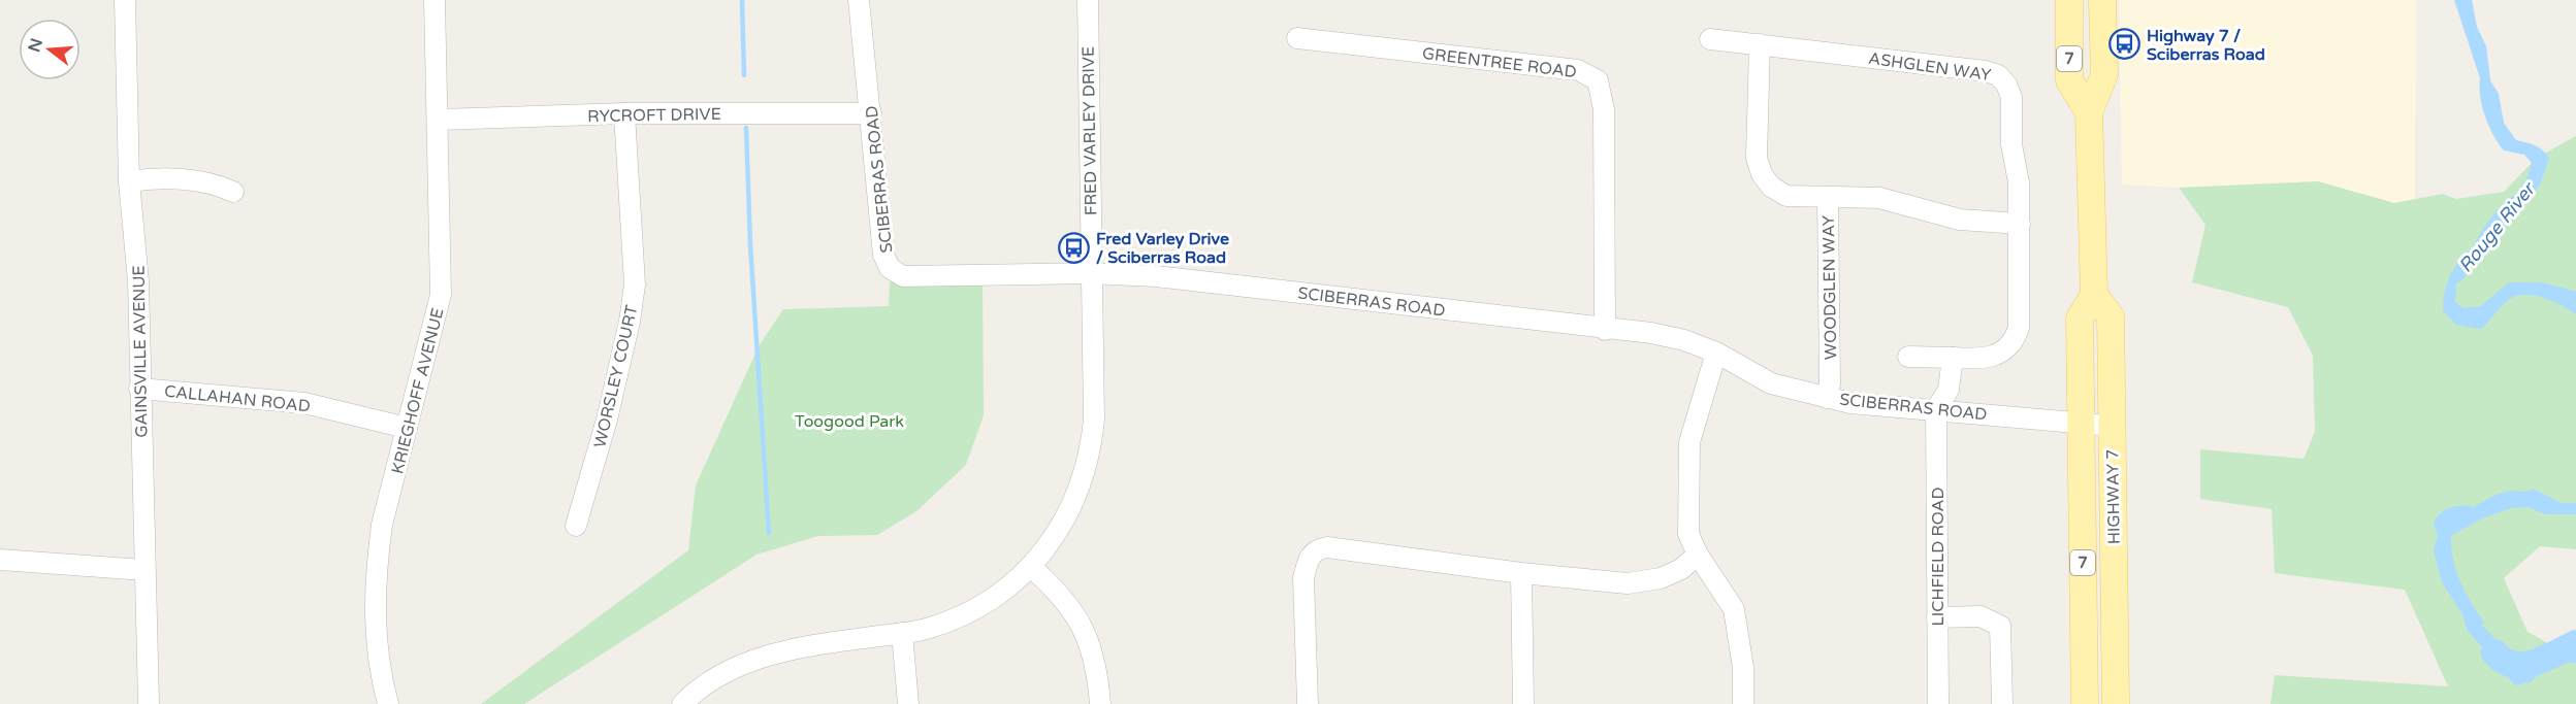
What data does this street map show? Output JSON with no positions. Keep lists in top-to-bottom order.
{
  "streets": {
    "main road": ["7", "HIGHWAY 7"],
    "street": [
      "GREENTREE ROAD",
      "ASHGLEN WAY",
      "RYCROFT DRIVE",
      "FRED VARLEY DRIVE",
      "SCIBERRAS ROAD",
      "WOODGLEN WAY",
      "GAINSVILLE AVENUE",
      "WORSLEY COURT",
      "KRIEGHOFF AVENUE",
      "CALLAHAN ROAD",
      "LICHFIELD ROAD"
    ]
  },
  "crossings": [
    ["GREENTREE ROAD", "SCIBERRAS ROAD"],
    ["ASHGLEN WAY", "WOODGLEN WAY"],
    ["RYCROFT DRIVE", "SCIBERRAS ROAD"],
    ["RYCROFT DRIVE", "WORSLEY COURT"],
    ["RYCROFT DRIVE", "KRIEGHOFF AVENUE"],
    ["FRED VARLEY DRIVE", "SCIBERRAS ROAD"],
    ["SCIBERRAS ROAD", "WOODGLEN WAY"],
    ["SCIBERRAS ROAD", "HIGHWAY 7"],
    ["SCIBERRAS ROAD", "LICHFIELD ROAD"],
    ["GAINSVILLE AVENUE", "CALLAHAN ROAD"],
    ["KRIEGHOFF AVENUE", "CALLAHAN ROAD"]
  ],
  "water": ["Rouge River"],
  "parks": ["Toogood Park"],
  "places": {
    "bus stop": ["Highway 7 / Sciberras Road", "Fred Varley Drive / Sciberras Road"]
  },
  "north": "left"
}
